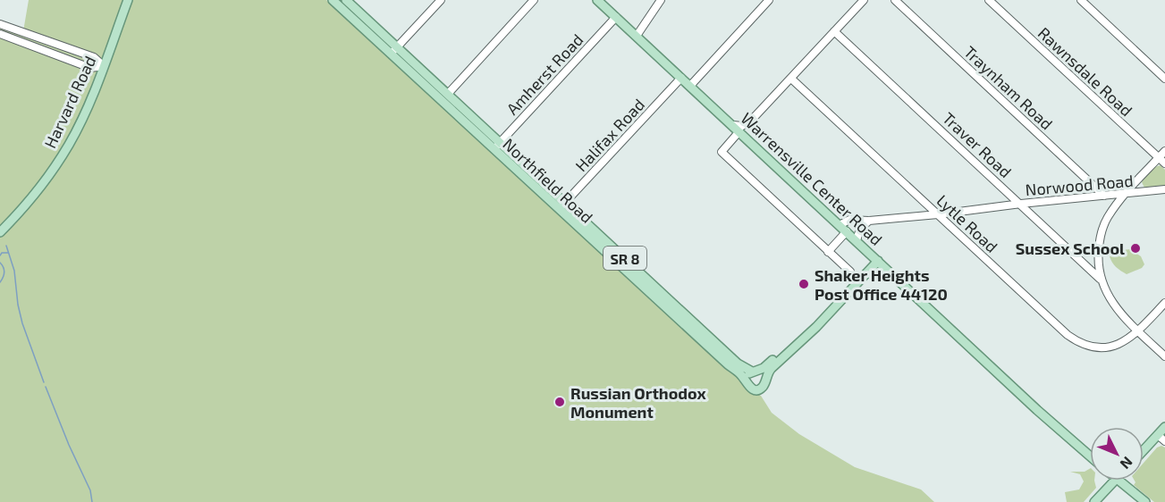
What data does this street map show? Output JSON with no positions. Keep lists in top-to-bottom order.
{
  "streets": {
    "main road": [
      "Harvard Road",
      "Warrensville Center Road",
      "Northfield Road",
      "SR 8"
    ],
    "street": [
      "Rawnsdale Road",
      "Amherst Road",
      "Traynham Road",
      "Halifax Road",
      "Traver Road",
      "Norwood Road",
      "Lytle Road"
    ]
  },
  "crossings": [
    ["Amherst Road", "Warrensville Center Road"],
    ["Amherst Road", "Northfield Road"],
    ["Traynham Road", "Norwood Road"],
    ["Halifax Road", "Warrensville Center Road"],
    ["Halifax Road", "Northfield Road"],
    ["Traver Road", "Norwood Road"],
    ["Warrensville Center Road", "Norwood Road"],
    ["Norwood Road", "Lytle Road"]
  ],
  "places": ["Sussex School", "Shaker Heights Post Office 44120", "Russian Orthodox Monument"],
  "north": "bottom right"
}
